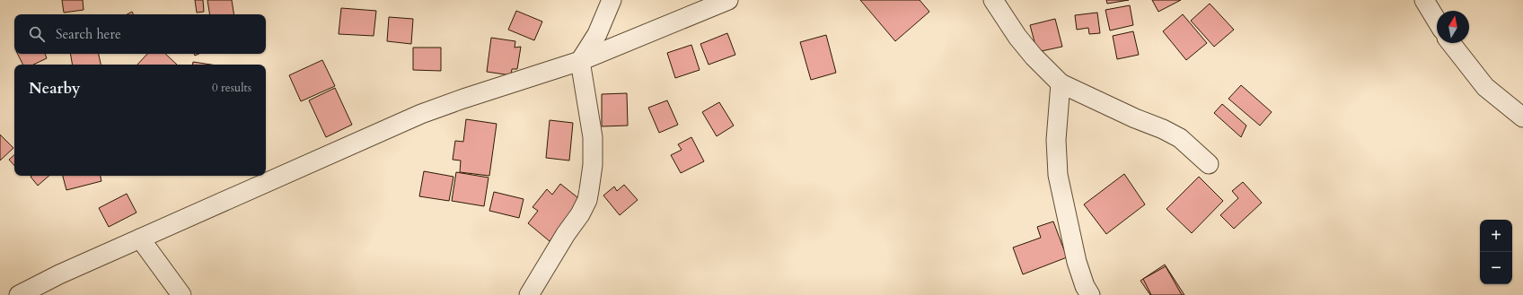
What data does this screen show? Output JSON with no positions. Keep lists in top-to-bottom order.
{
  "north": "top",
  "page": {
    "search": "Search here",
    "heading": ["Nearby", "0 results"],
    "map_buttons": ["+", "−"]
  }
}
